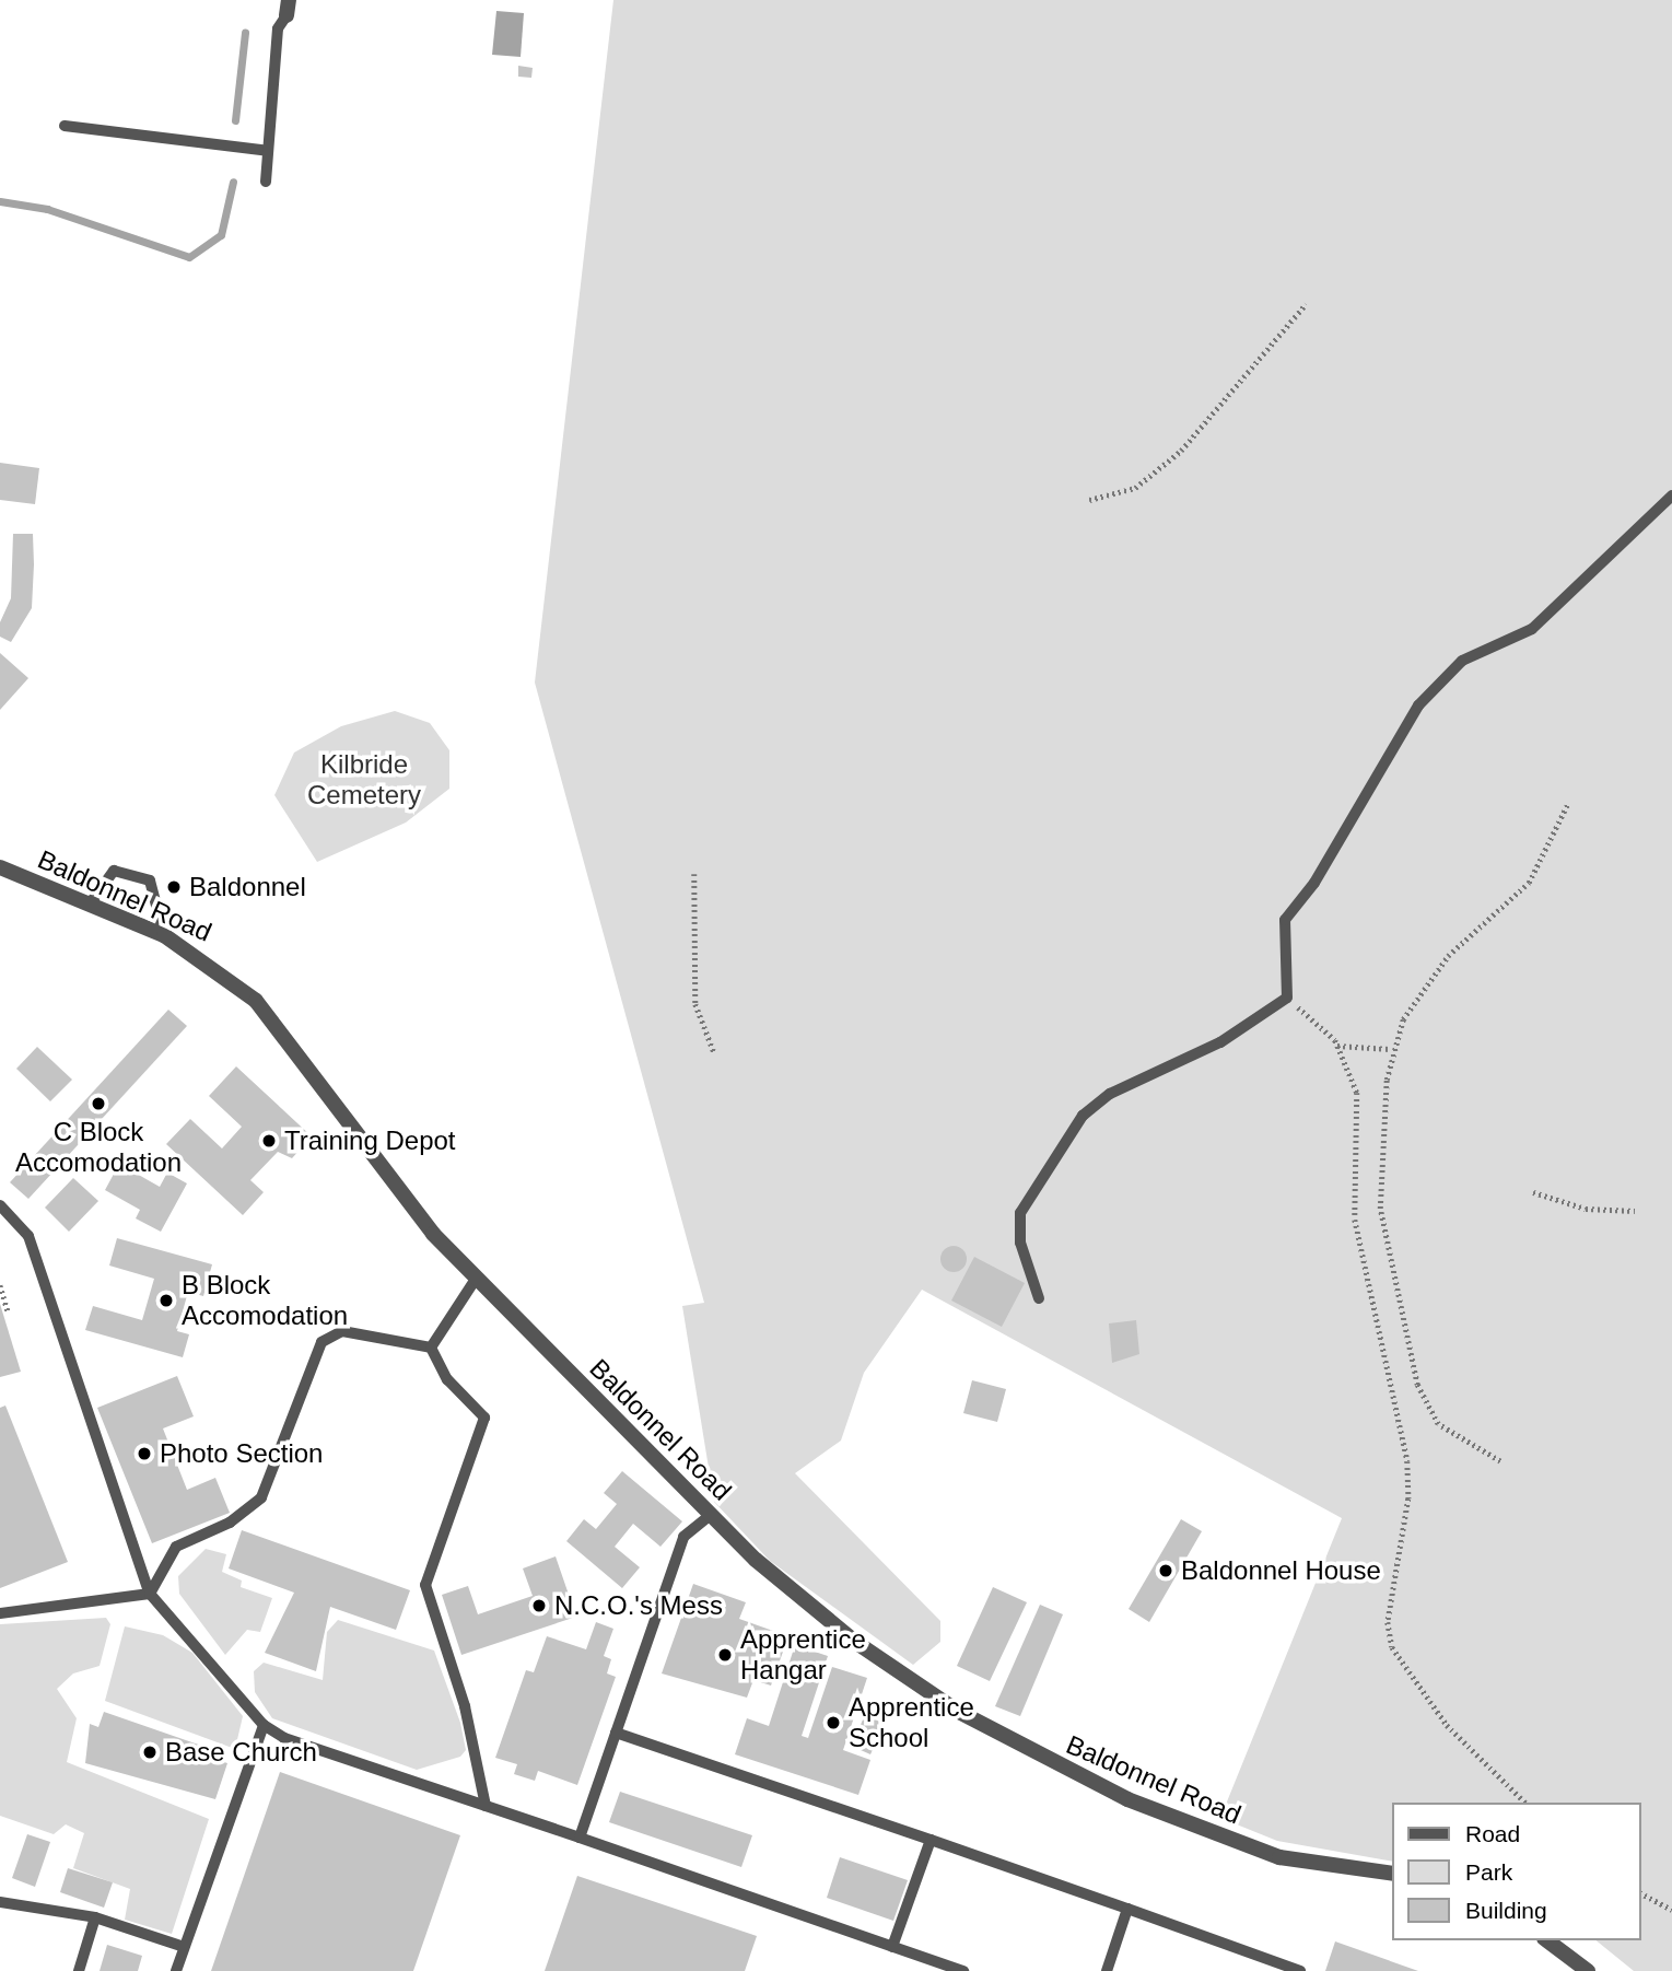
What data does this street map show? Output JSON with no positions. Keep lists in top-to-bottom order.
{
  "streets": {
    "street": ["Baldonnel Road"]
  },
  "parks": ["Kilbride Cemetery"],
  "places": [
    "Baldonnel",
    "C Block Accomodation",
    "Training Depot",
    "B Block Accomodation",
    "Photo Section",
    "Baldonnel House",
    "N.C.O.'s Mess",
    "Apprentice Hangar",
    "Apprentice School",
    "Base Church"
  ],
  "legend": ["Road", "Park", "Building"]
}
